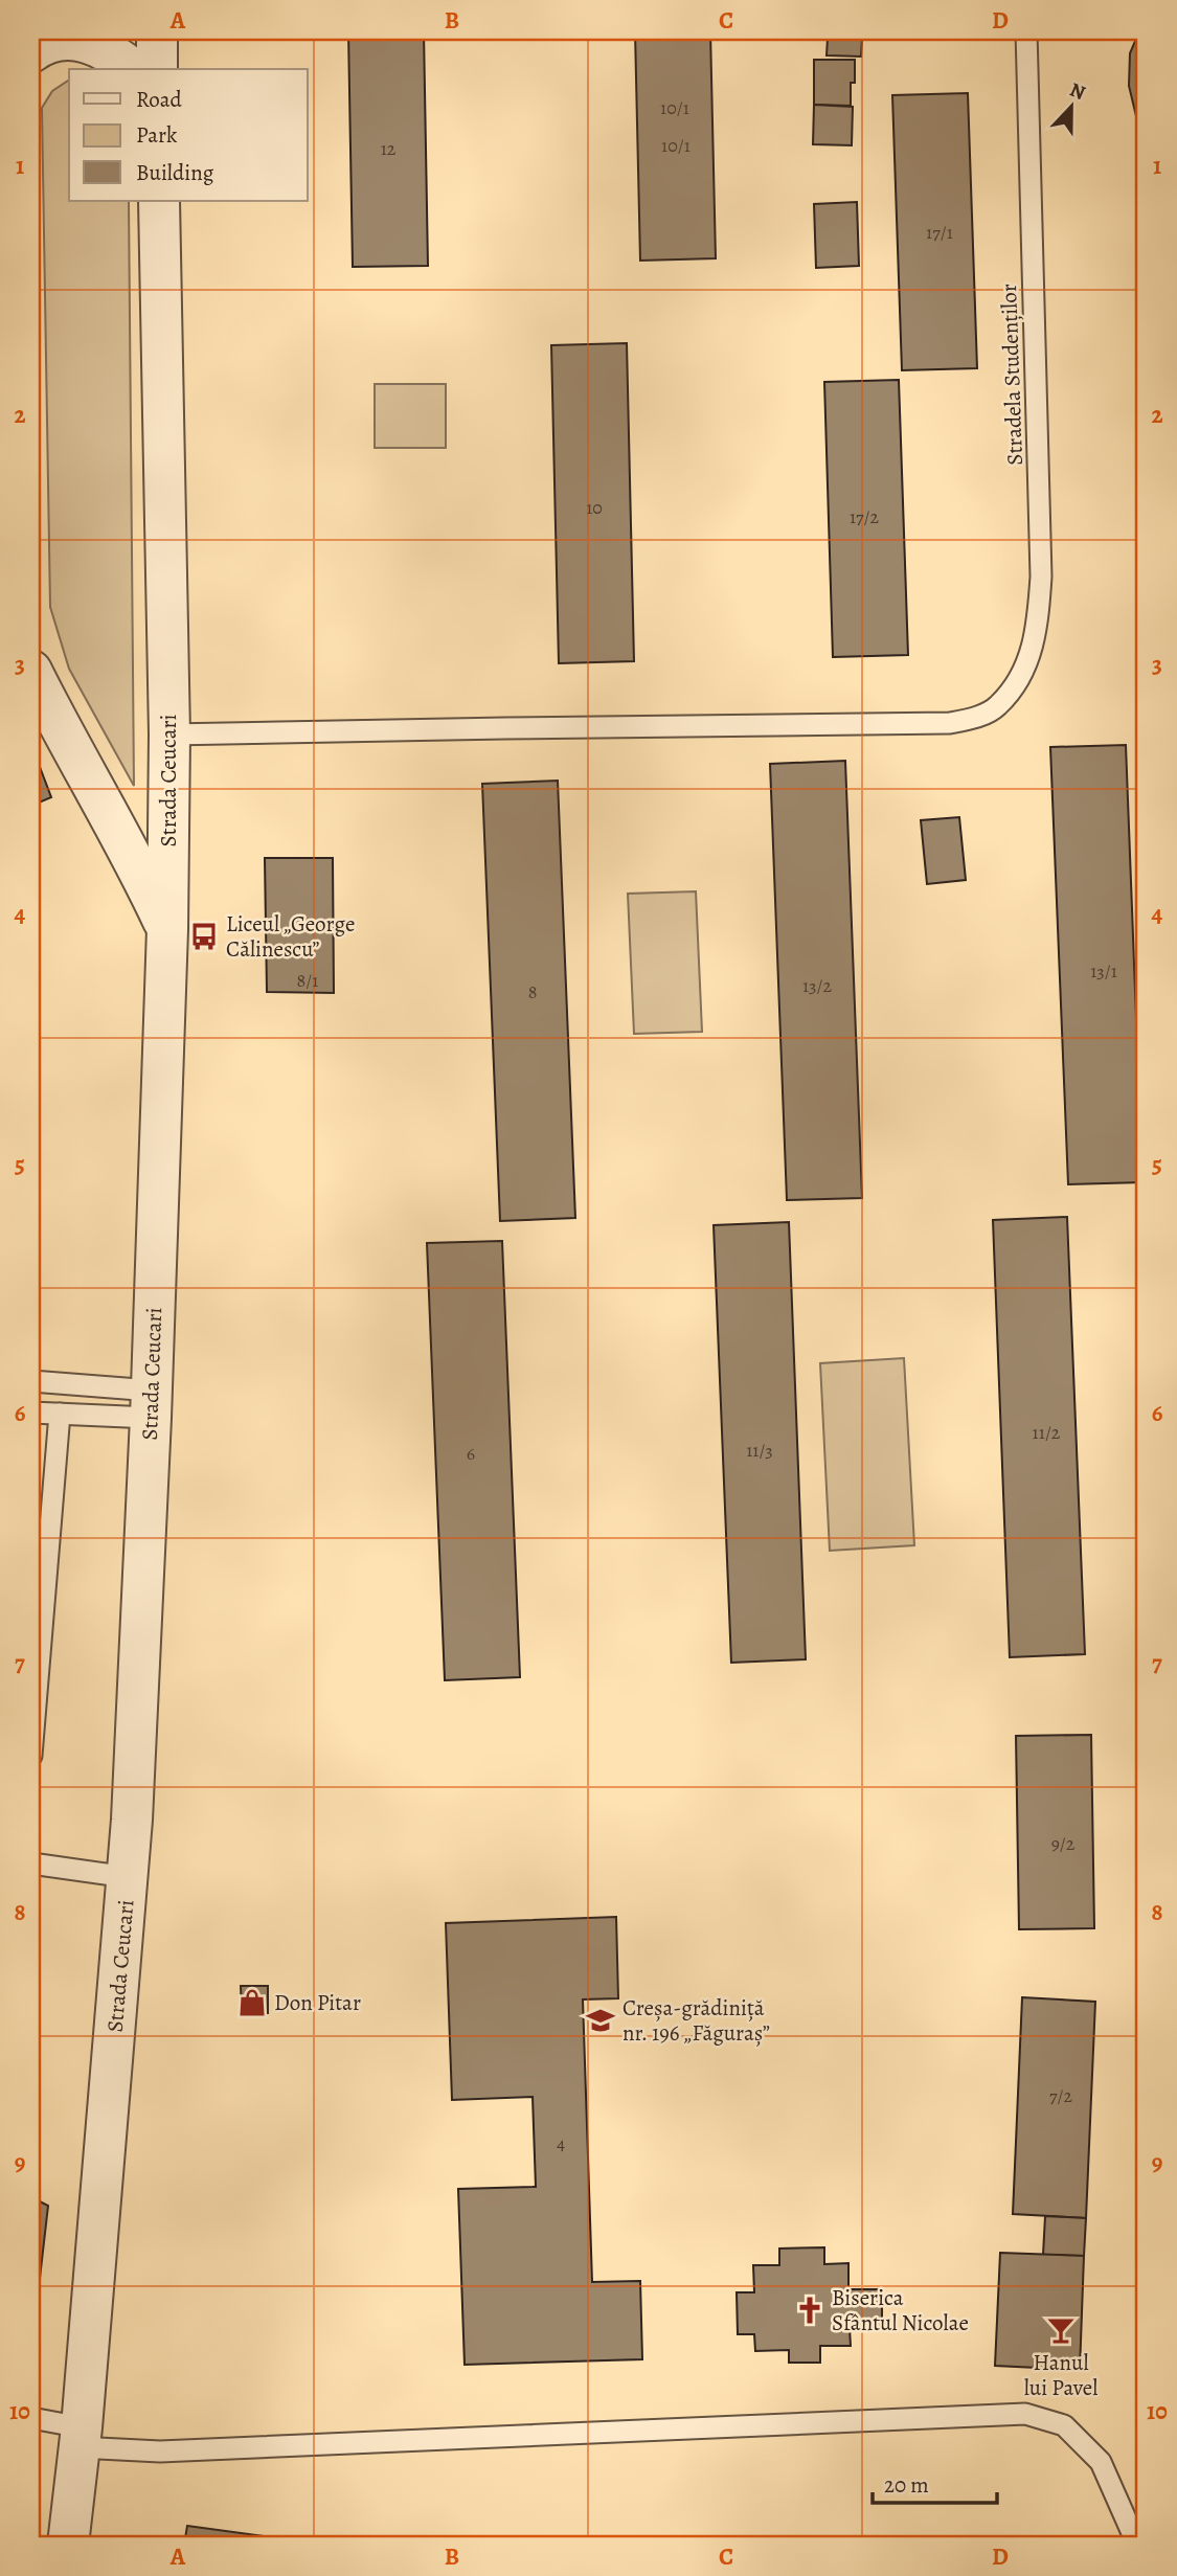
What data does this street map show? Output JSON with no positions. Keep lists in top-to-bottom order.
{
  "streets": {
    "street": ["Strada Ceucari"],
    "lane": ["Stradela Studenților"]
  },
  "crossings": [
    ["Stradela Studenților", "Strada Ceucari"]
  ],
  "places": {
    "bus stop": ["Liceul „George Călinescu”"],
    "shop": ["Don Pitar"],
    "school or university": ["Creșa-grădiniță nr. 196 „Făguraș”"],
    "church": ["Biserica Sfântul Nicolae"],
    "bar": ["Hanul lui Pavel"]
  },
  "house_numbers": [
    "10/1",
    "10/1",
    "12",
    "17/1",
    "10",
    "17/2",
    "13/1",
    "8/1",
    "13/2",
    "8",
    "11/2",
    "11/3",
    "6",
    "9/2",
    "7/2",
    "4"
  ],
  "legend": ["Road", "Park", "Building"],
  "scale_bar": "20 m",
  "north": "top",
  "grid": {
    "columns": [
      "A",
      "B",
      "C",
      "D"
    ],
    "rows": [
      "1",
      "2",
      "3",
      "4",
      "5",
      "6",
      "7",
      "8",
      "9",
      "10"
    ]
  }
}
